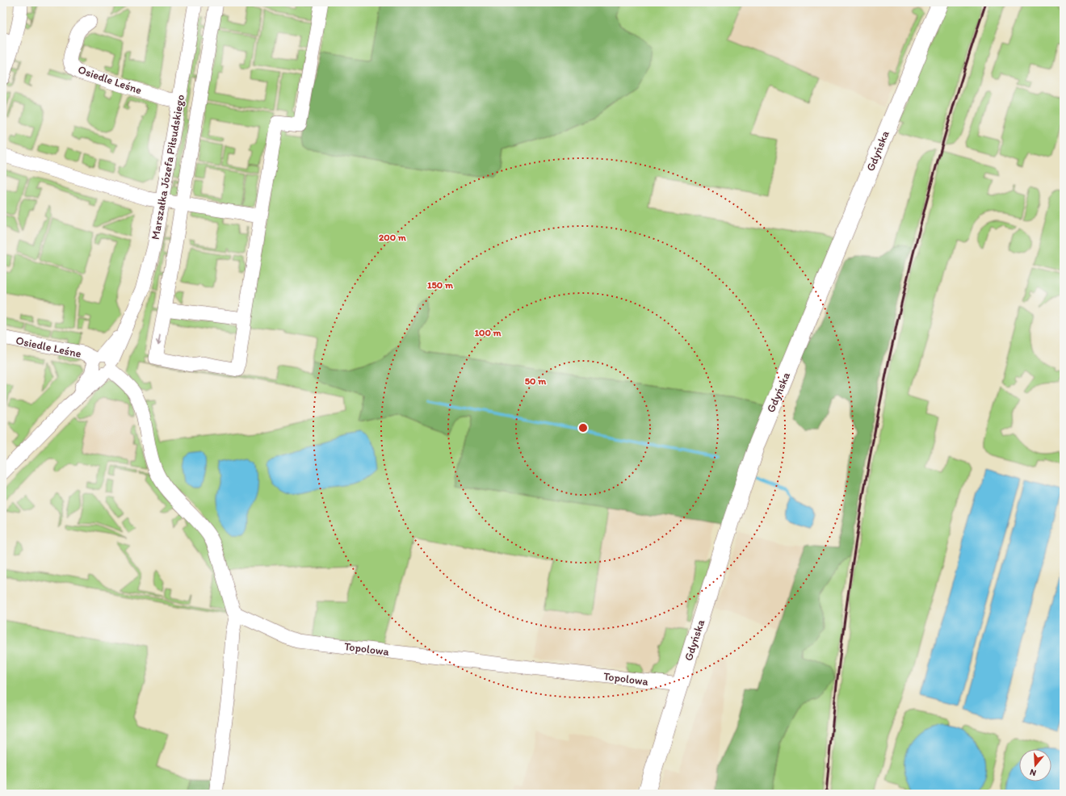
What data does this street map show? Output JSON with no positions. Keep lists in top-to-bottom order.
{
  "streets": {
    "main road": ["Gdyńska"],
    "street": ["Osiedle Leśne", "Marszałka Józefa Piłsudskiego", "Topolowa"]
  },
  "crossings": [
    ["Osiedle Leśne", "Marszałka Józefa Piłsudskiego"],
    ["Gdyńska", "Topolowa"]
  ],
  "north": "bottom",
  "rings": [
    "200 m",
    "150 m",
    "100 m",
    "50 m"
  ]
}
